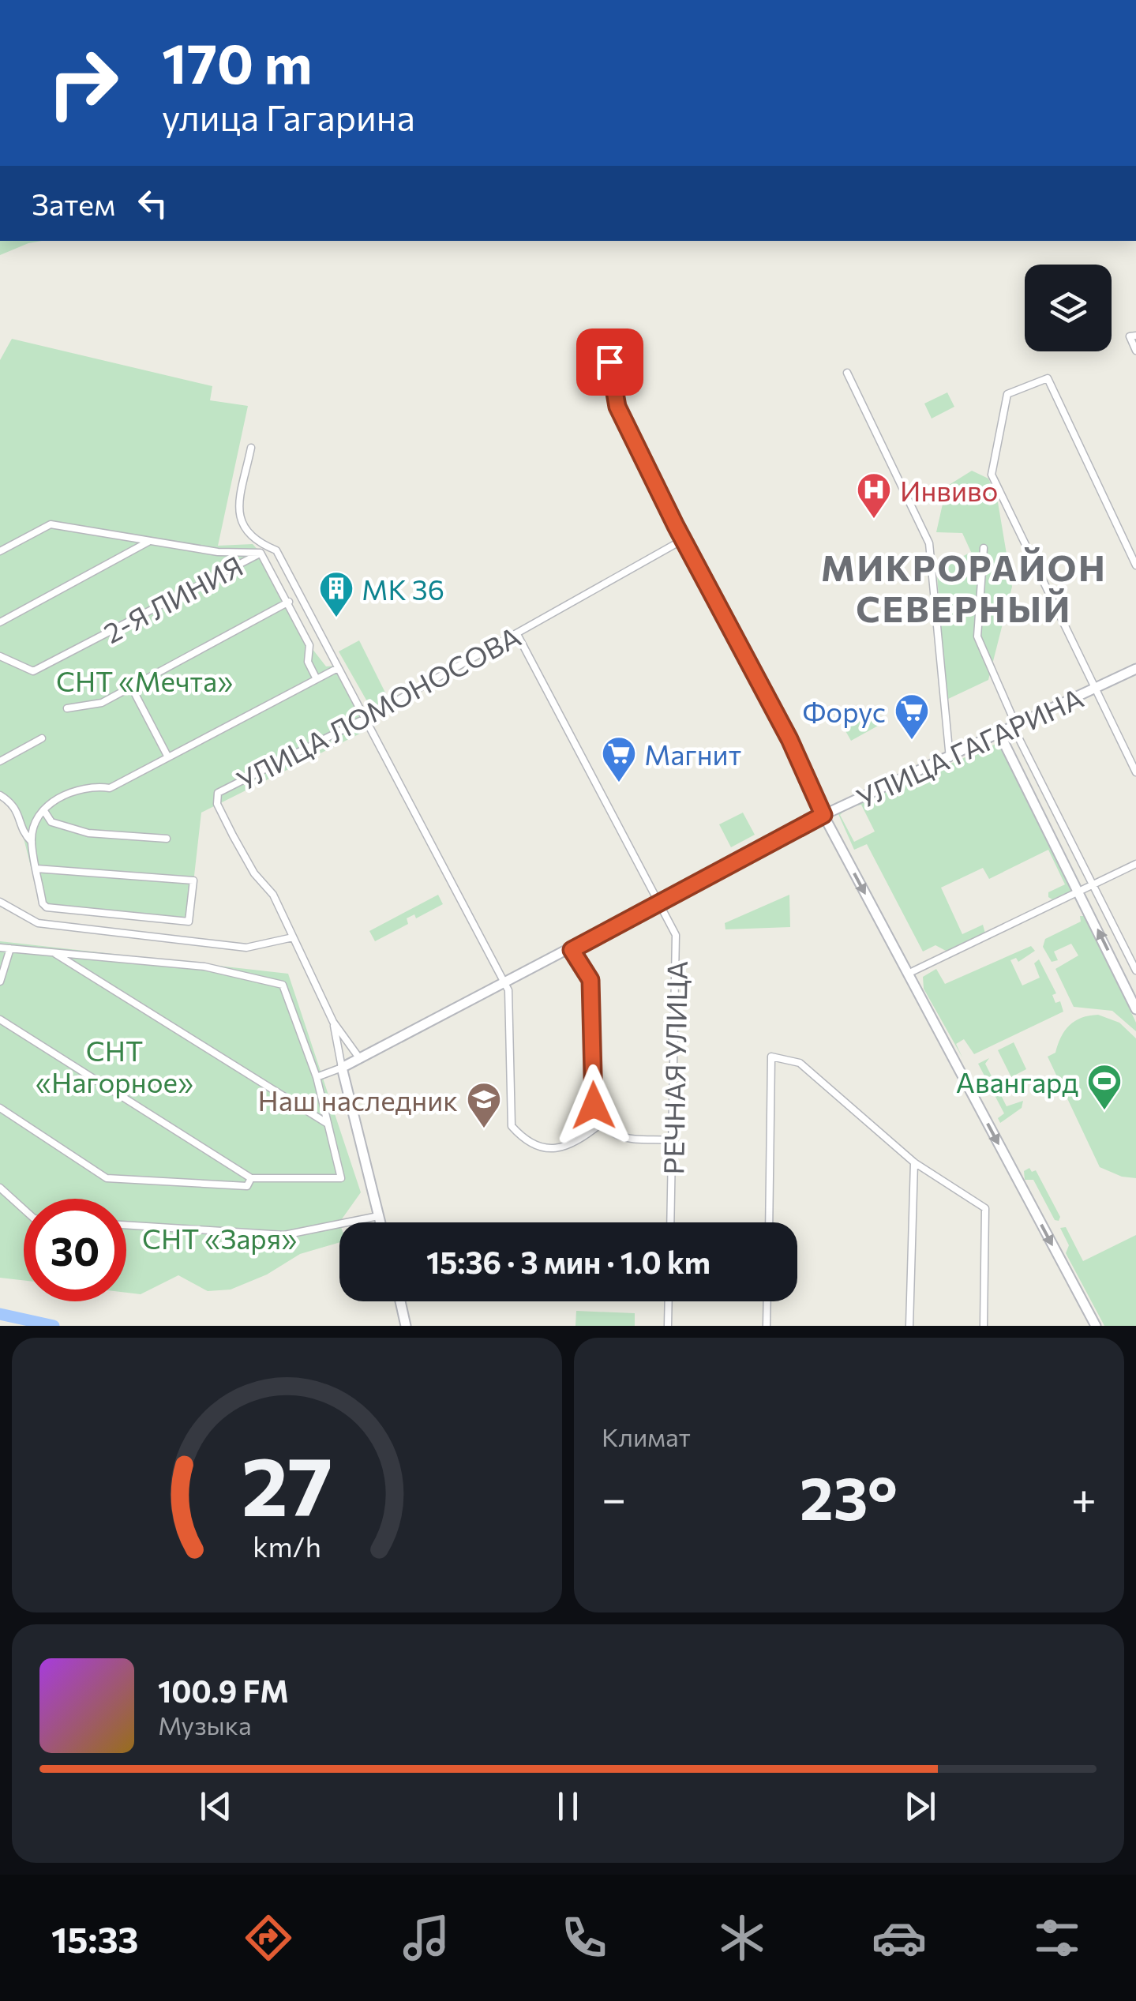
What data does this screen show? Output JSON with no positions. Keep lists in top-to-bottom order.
{
  "streets": {
    "street": [
      "2-Я ЛИНИЯ",
      "УЛИЦА ЛОМОНОСОВА",
      "УЛИЦА ГАГАРИНА",
      "РЕЧНАЯ УЛИЦА"
    ]
  },
  "crossings": [
    ["УЛИЦА ЛОМОНОСОВА", "РЕЧНАЯ УЛИЦА"],
    ["УЛИЦА ГАГАРИНА", "РЕЧНАЯ УЛИЦА"]
  ],
  "districts": ["МИКРОРАЙОН СЕВЕРНЫЙ"],
  "parks": ["СНТ «Мечта»", "СНТ «Нагорное»", "СНТ «Заря»"],
  "places": {
    "hospital": ["Инвиво"],
    "building": ["МК 36"],
    "supermarket": ["Форус", "Магнит"],
    "sports": ["Авангард"],
    "school or university": ["Наш наследник"]
  },
  "page": {
    "turn": ["170 m", "улица Гагарина"],
    "then": "Затем",
    "limit": "30",
    "trip": "15:36 · 3 мин · 1.0 km",
    "tile": "Климат",
    "heat": ["−", "23°", "+"],
    "song": ["100.9 FM", "Музыка"],
    "tabs": "15:33",
    "gauge": ["27", "km/h"]
  }
}
